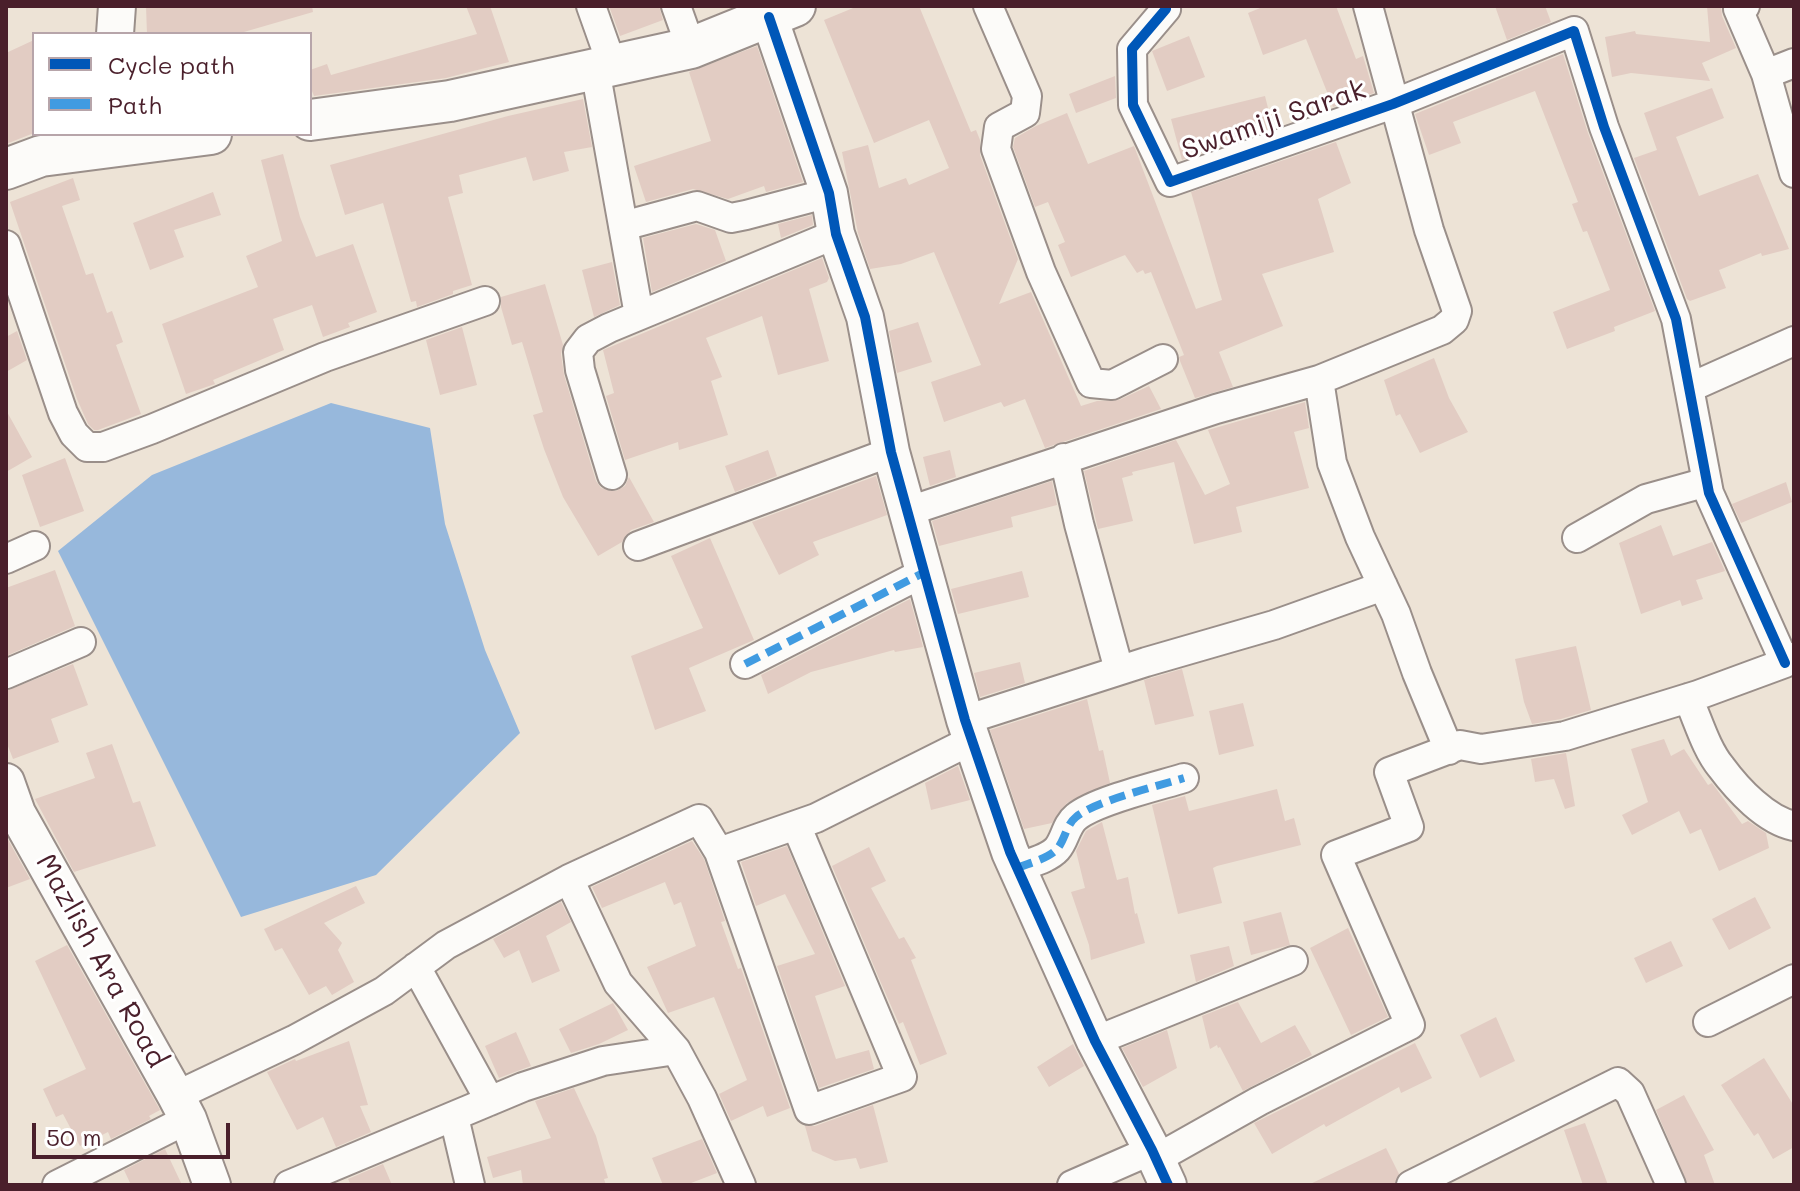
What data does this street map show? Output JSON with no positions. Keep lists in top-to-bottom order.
{
  "streets": {
    "street": ["Swamiji Sarak", "Mazlish Ara Road"]
  },
  "legend": ["Cycle path", "Path"],
  "scale_bar": "50 m"
}
